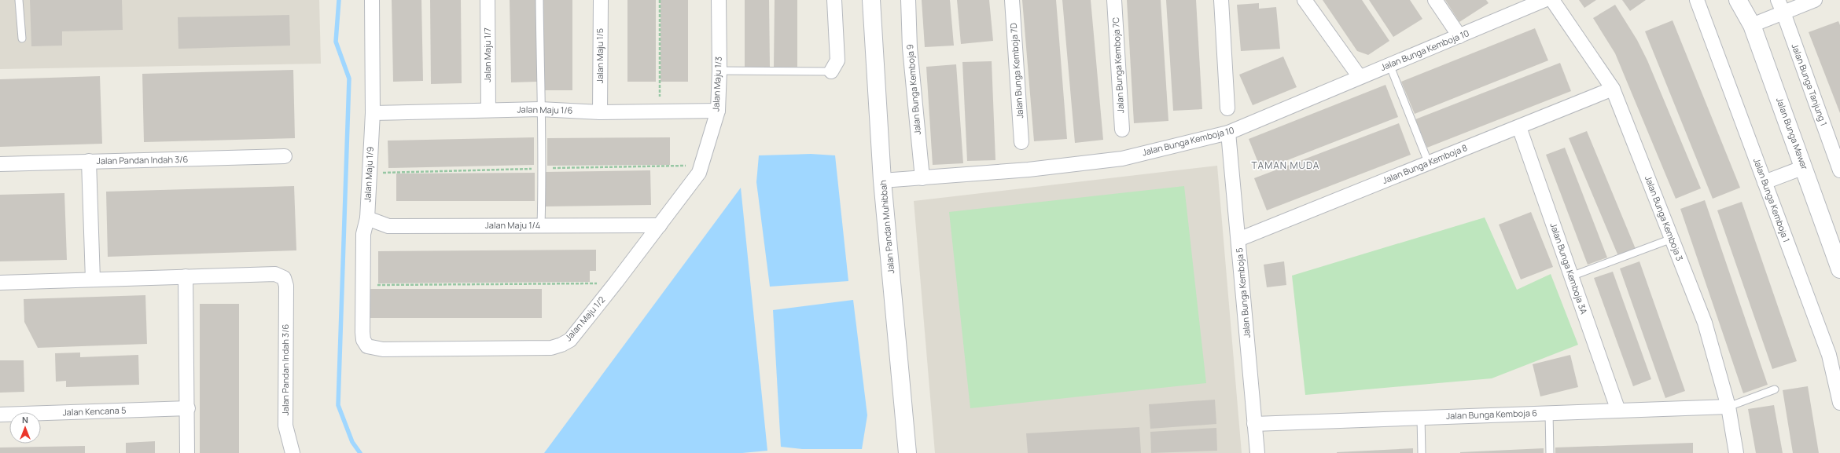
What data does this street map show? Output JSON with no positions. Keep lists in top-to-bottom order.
{
  "streets": {
    "street": [
      "Jalan Bunga Kemboja 10",
      "Jalan Maju 1/7",
      "Jalan Maju 1/5",
      "Jalan Bunga Kemboja 7C",
      "Jalan Bunga Kemboja 7D",
      "Jalan Maju 1/3",
      "Jalan Bunga Tanjung 1",
      "Jalan Bunga Kemboja 9",
      "Jalan Maju 1/6",
      "Jalan Bunga Mawar",
      "Jalan Pandan Indah 3/6",
      "Jalan Bunga Kemboja 8",
      "Jalan Maju 1/9",
      "Jalan Bunga Kemboja 1",
      "Jalan Bunga Kemboja 3",
      "Jalan Maju 1/4",
      "Jalan Pandan Muhibbah",
      "Jalan Bunga Kemboja 3A",
      "Jalan Bunga Kemboja 5",
      "Jalan Maju 1/2",
      "Jalan Kencana 5",
      "Jalan Bunga Kemboja 6"
    ]
  },
  "crossings": [
    ["Jalan Bunga Kemboja 10", "Jalan Bunga Kemboja 9"],
    ["Jalan Bunga Kemboja 10", "Jalan Pandan Muhibbah"],
    ["Jalan Bunga Kemboja 10", "Jalan Bunga Kemboja 5"],
    ["Jalan Maju 1/7", "Jalan Maju 1/6"],
    ["Jalan Maju 1/5", "Jalan Maju 1/6"],
    ["Jalan Maju 1/3", "Jalan Maju 1/6"],
    ["Jalan Maju 1/3", "Jalan Maju 1/2"],
    ["Jalan Maju 1/6", "Jalan Maju 1/9"],
    ["Jalan Bunga Kemboja 8", "Jalan Bunga Kemboja 3"],
    ["Jalan Bunga Kemboja 8", "Jalan Bunga Kemboja 3A"],
    ["Jalan Bunga Kemboja 8", "Jalan Bunga Kemboja 5"],
    ["Jalan Maju 1/9", "Jalan Maju 1/4"],
    ["Jalan Maju 1/9", "Jalan Maju 1/2"],
    ["Jalan Bunga Kemboja 3", "Jalan Bunga Kemboja 6"],
    ["Jalan Maju 1/4", "Jalan Maju 1/2"],
    ["Jalan Bunga Kemboja 3A", "Jalan Bunga Kemboja 6"],
    ["Jalan Bunga Kemboja 5", "Jalan Bunga Kemboja 6"]
  ],
  "districts": ["TAMAN MUDA"],
  "north": "top"
}
